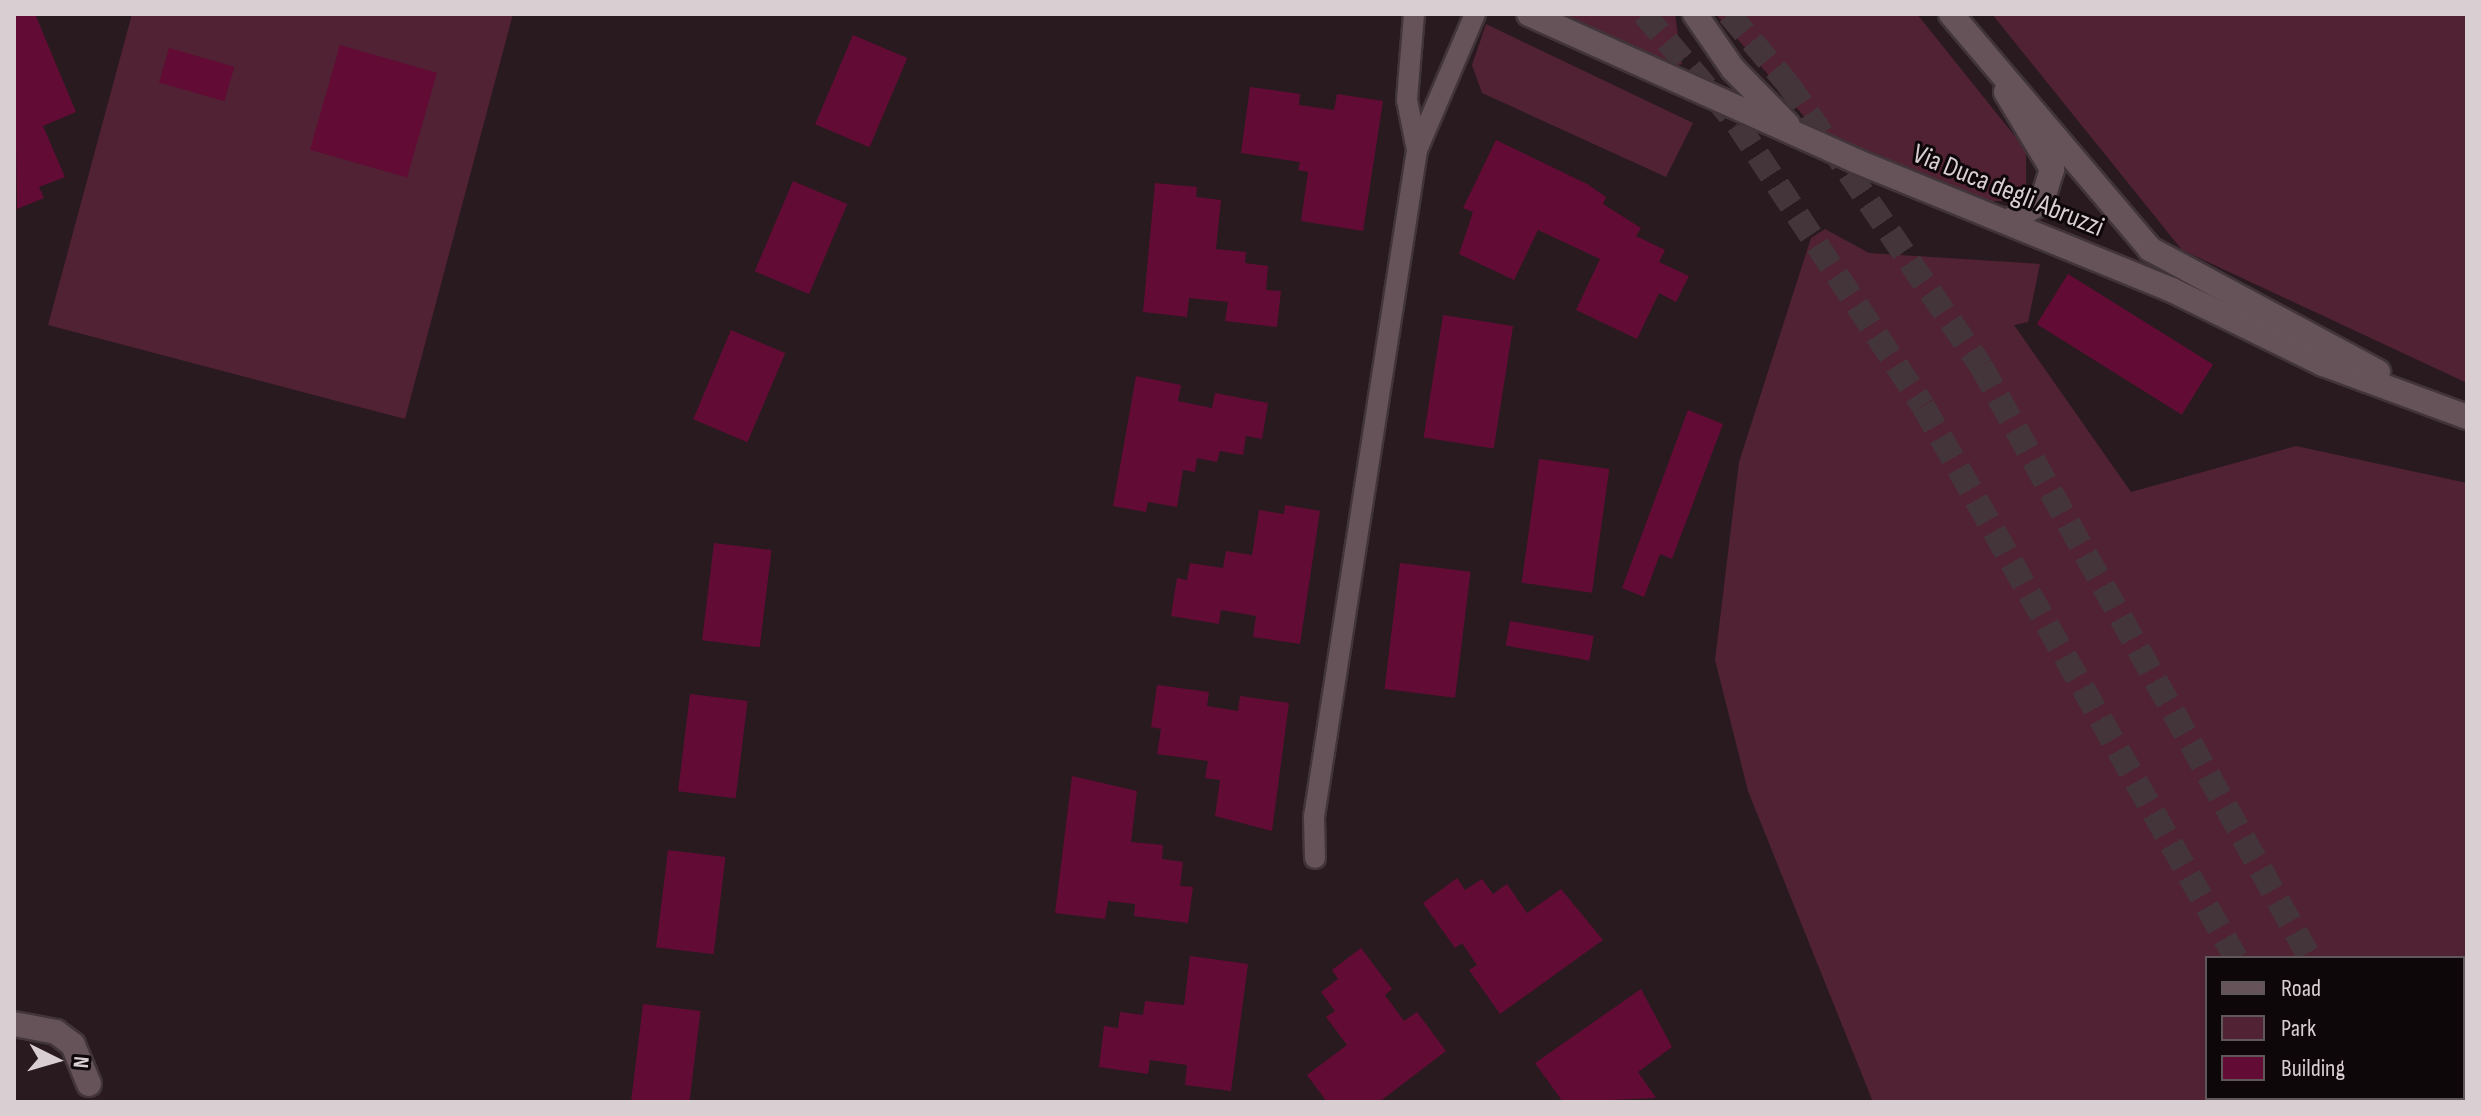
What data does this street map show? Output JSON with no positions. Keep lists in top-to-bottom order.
{
  "streets": {
    "main road": ["Via Duca degli Abruzzi"]
  },
  "legend": ["Road", "Park", "Building"],
  "north": "right"
}
